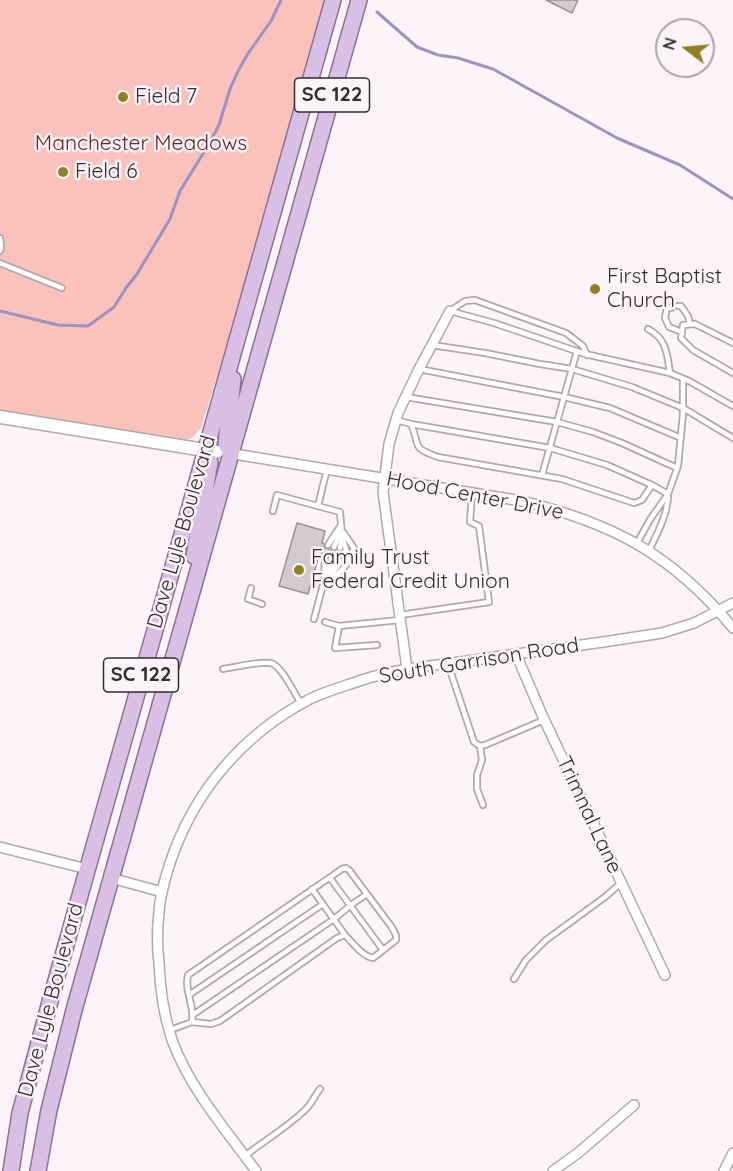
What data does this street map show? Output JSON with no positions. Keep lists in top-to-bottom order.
{
  "streets": {
    "main road": ["SC 122", "Dave Lyle Boulevard"],
    "street": ["Hood Center Drive", "South Garrison Road", "Trimnal Lane"]
  },
  "crossings": [
    ["Hood Center Drive", "Dave Lyle Boulevard"],
    ["Hood Center Drive", "South Garrison Road"],
    ["South Garrison Road", "Trimnal Lane"]
  ],
  "parks": ["Manchester Meadows"],
  "places": [
    "Field 7",
    "Field 6",
    "First Baptist Church",
    "Family Trust Federal Credit Union"
  ],
  "north": "left"
}
